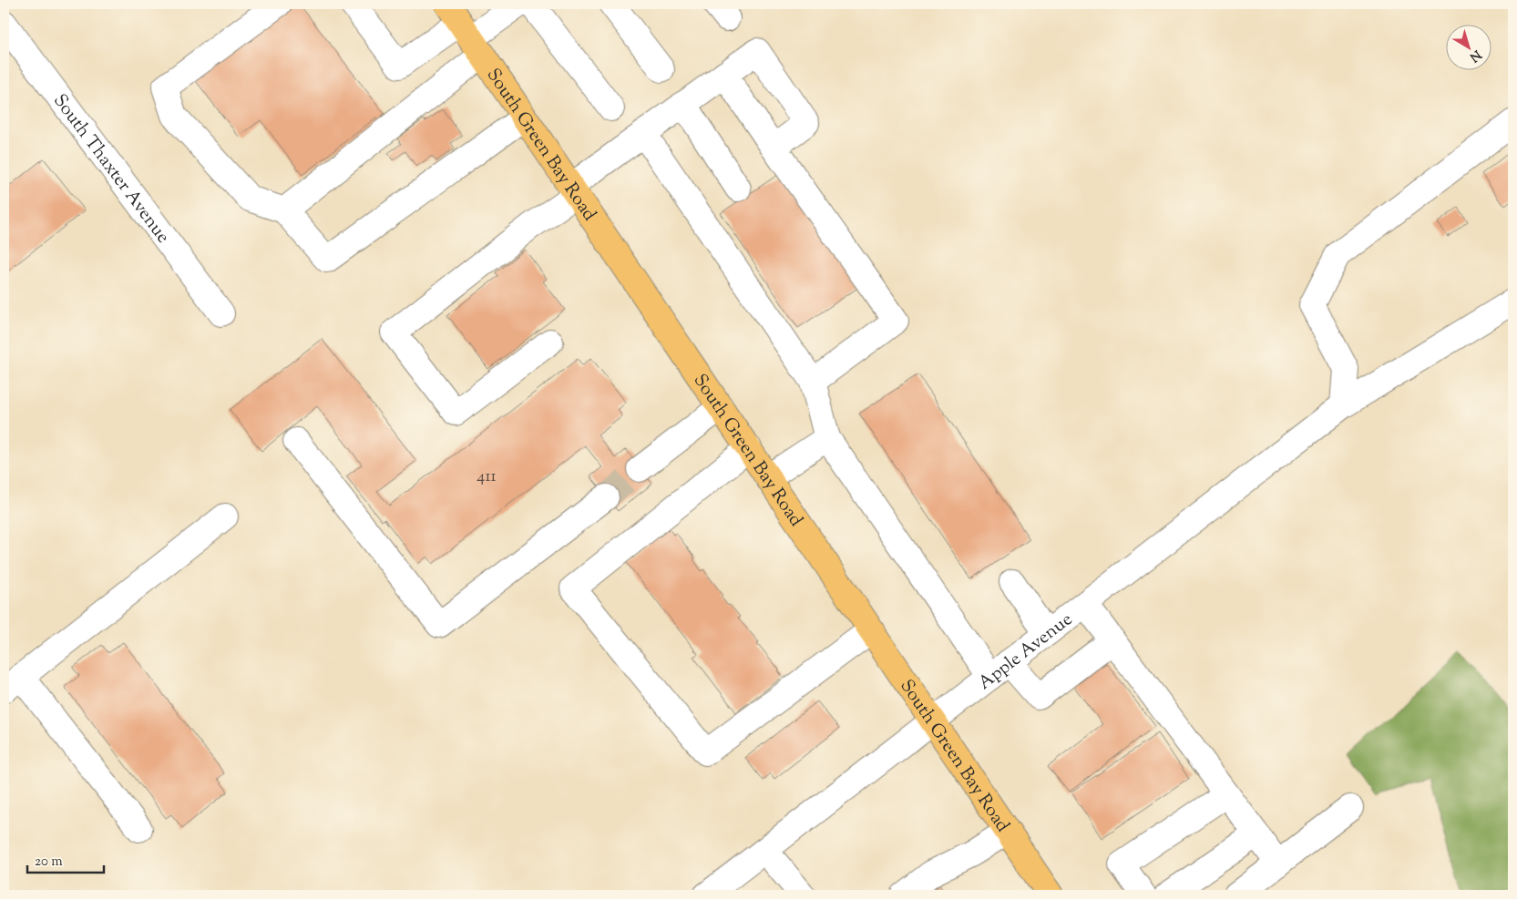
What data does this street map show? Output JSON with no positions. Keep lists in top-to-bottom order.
{
  "streets": {
    "main road": ["South Green Bay Road"],
    "street": ["South Thaxter Avenue", "Apple Avenue"]
  },
  "crossings": [
    ["South Green Bay Road", "Apple Avenue"]
  ],
  "house_numbers": ["411"],
  "scale_bar": "20 m",
  "north": "bottom right"
}
